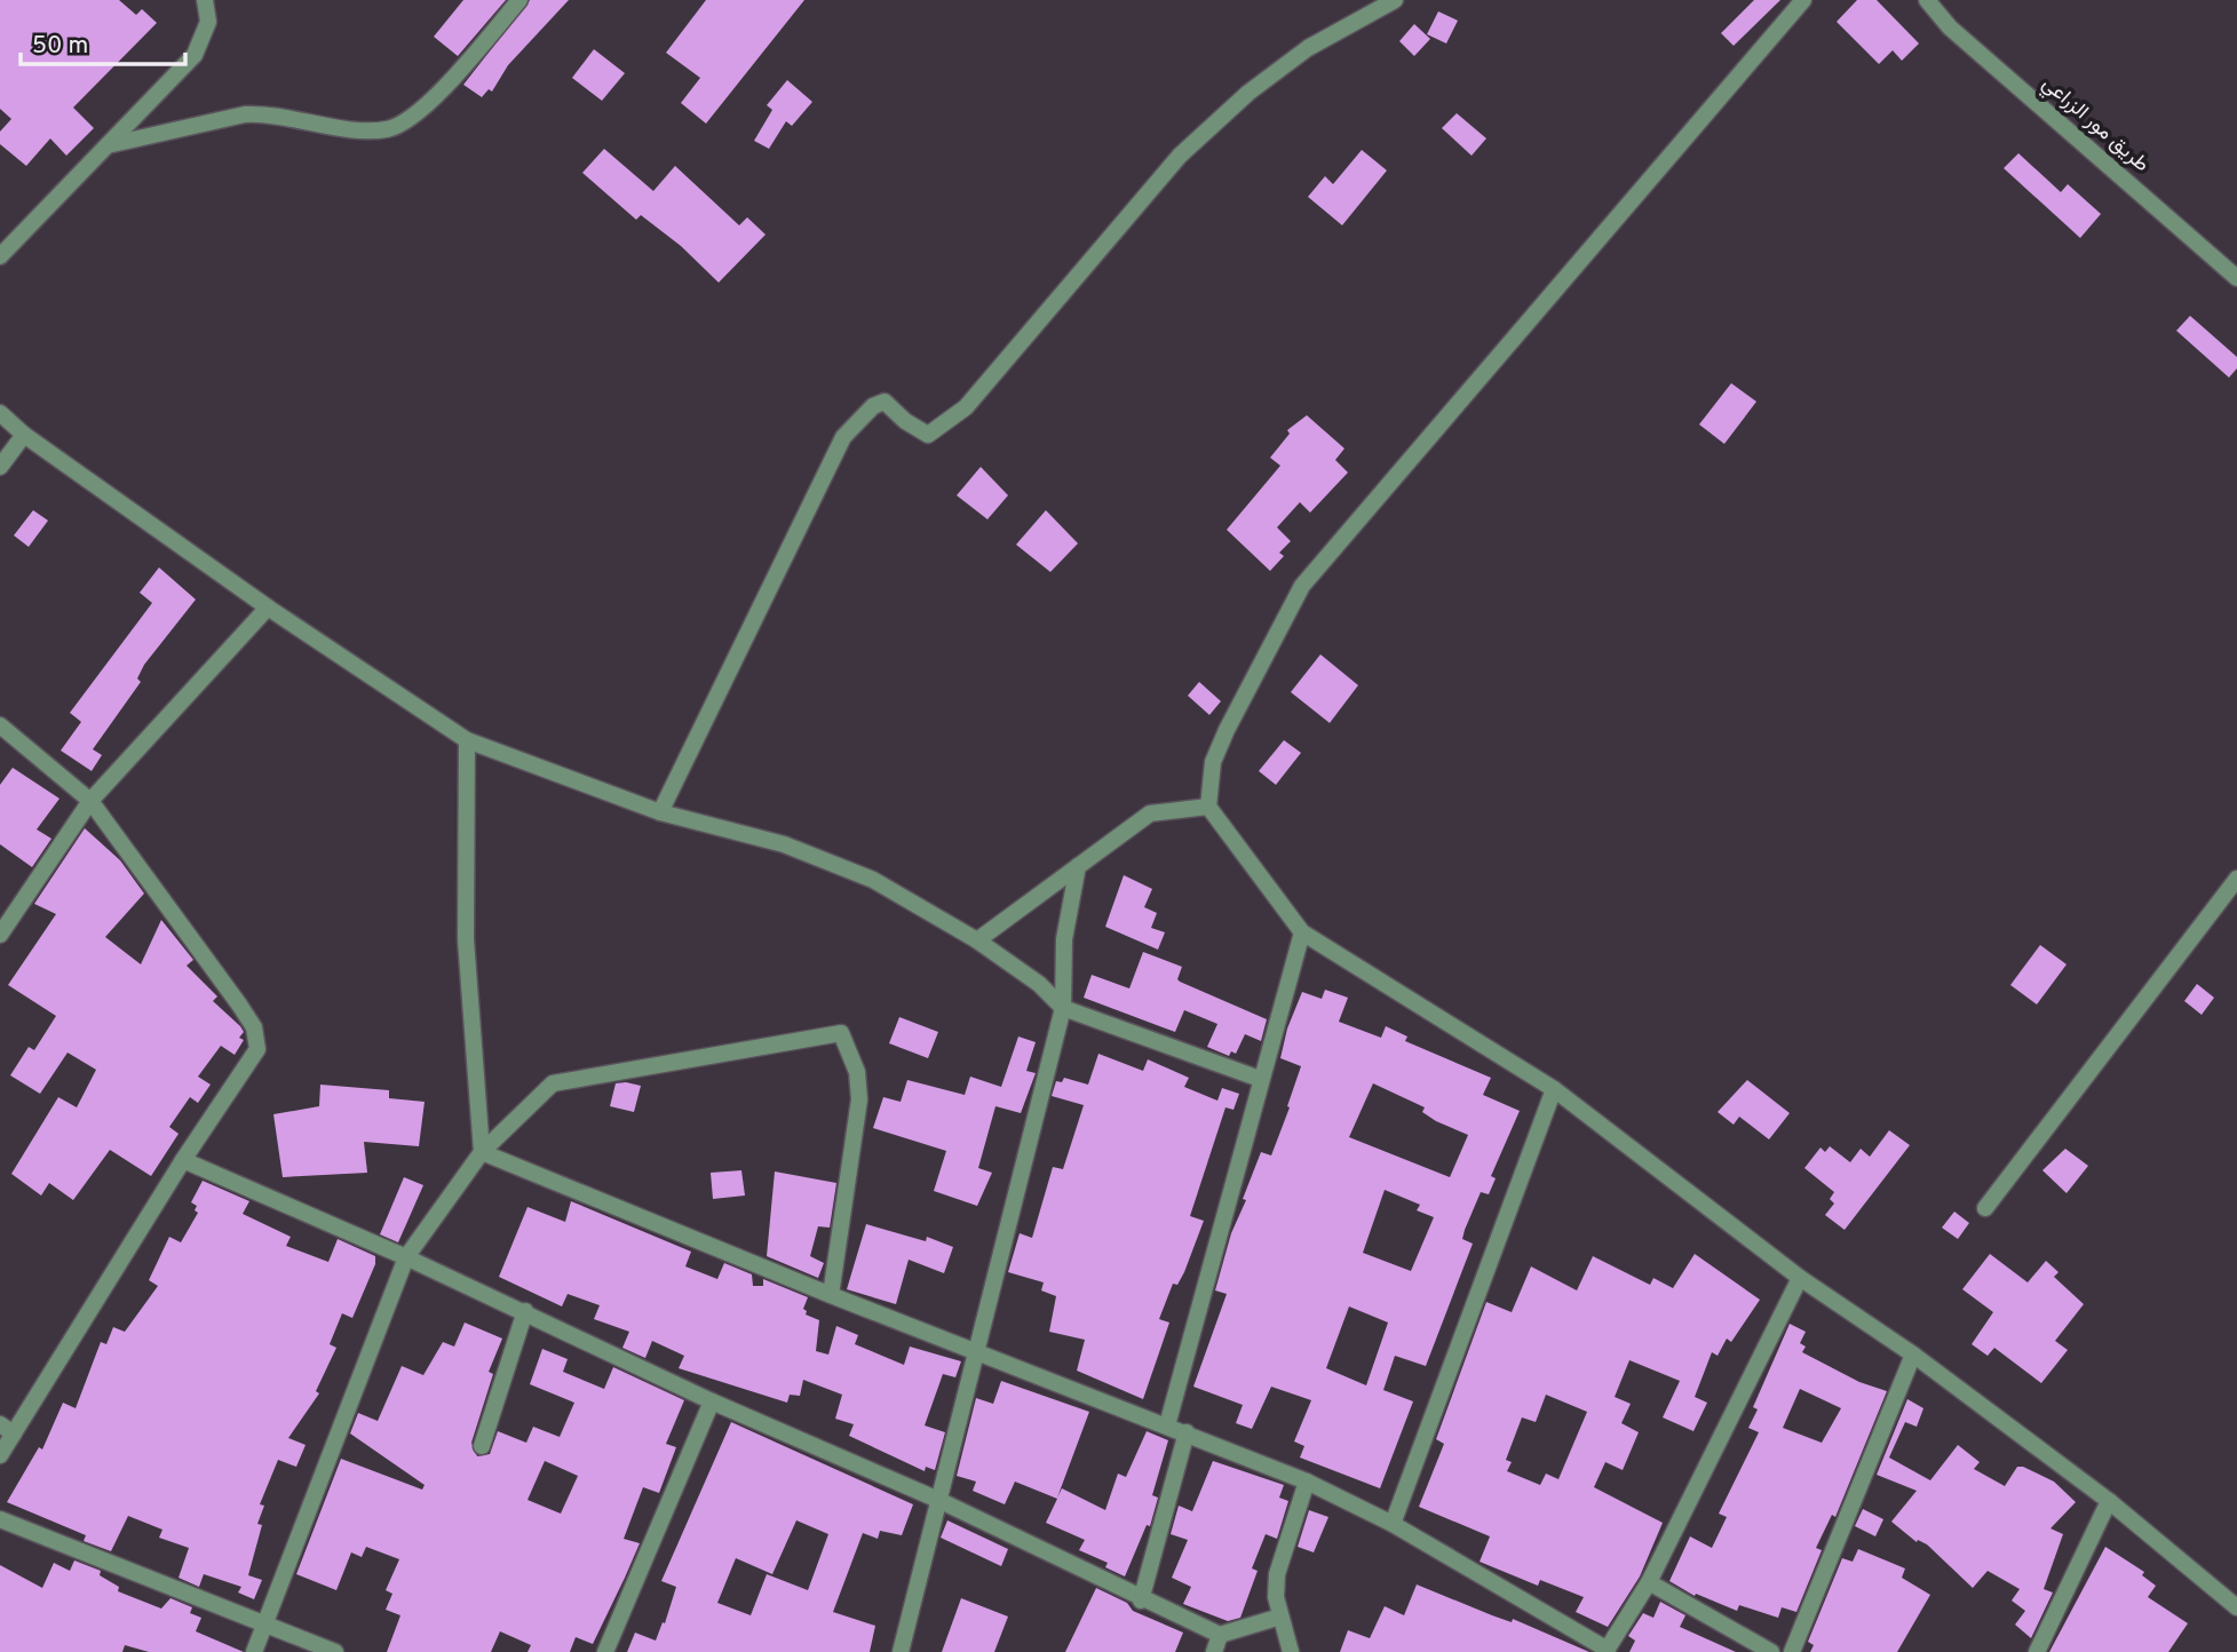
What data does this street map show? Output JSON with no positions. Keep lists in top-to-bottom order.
{
  "streets": {
    "street": ["طريق مور الزراعي"]
  },
  "scale_bar": "50 m"
}
